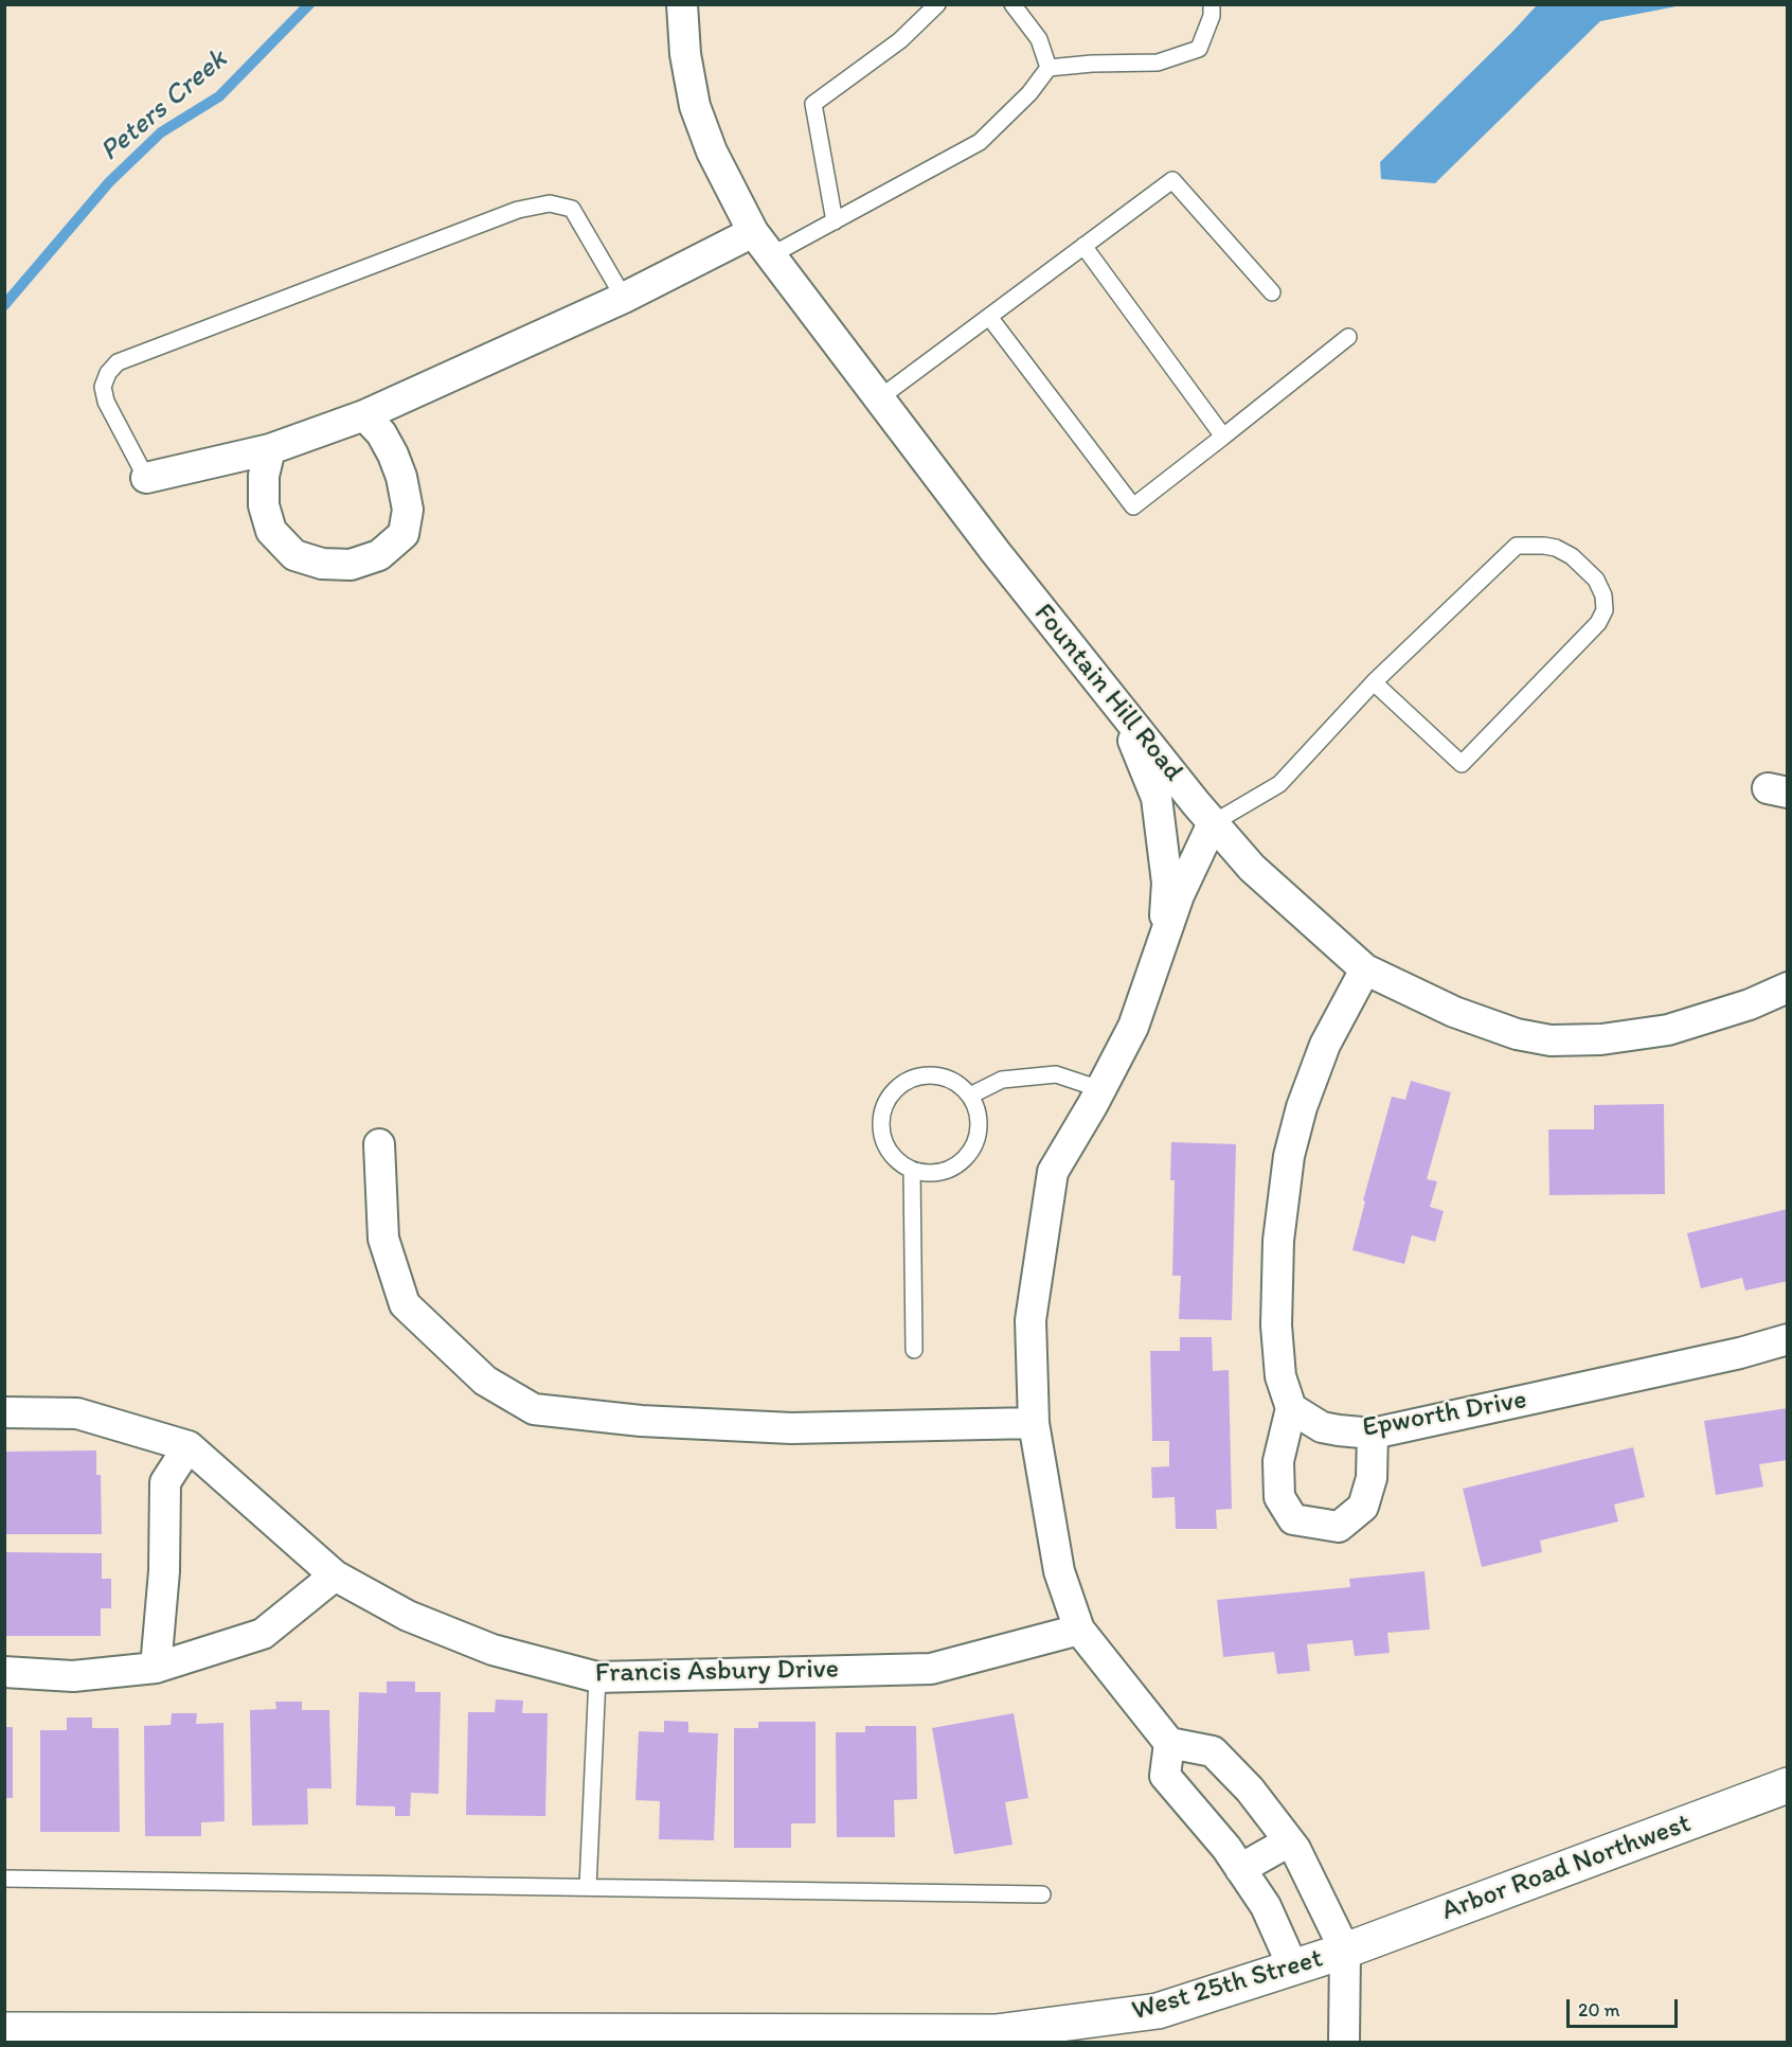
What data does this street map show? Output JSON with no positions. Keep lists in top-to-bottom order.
{
  "streets": {
    "street": [
      "Fountain Hill Road",
      "Epworth Drive",
      "Francis Asbury Drive",
      "Arbor Road Northwest",
      "West 25th Street"
    ]
  },
  "crossings": [
    ["Arbor Road Northwest", "West 25th Street"]
  ],
  "water": ["Peters Creek"],
  "scale_bar": "20 m"
}
